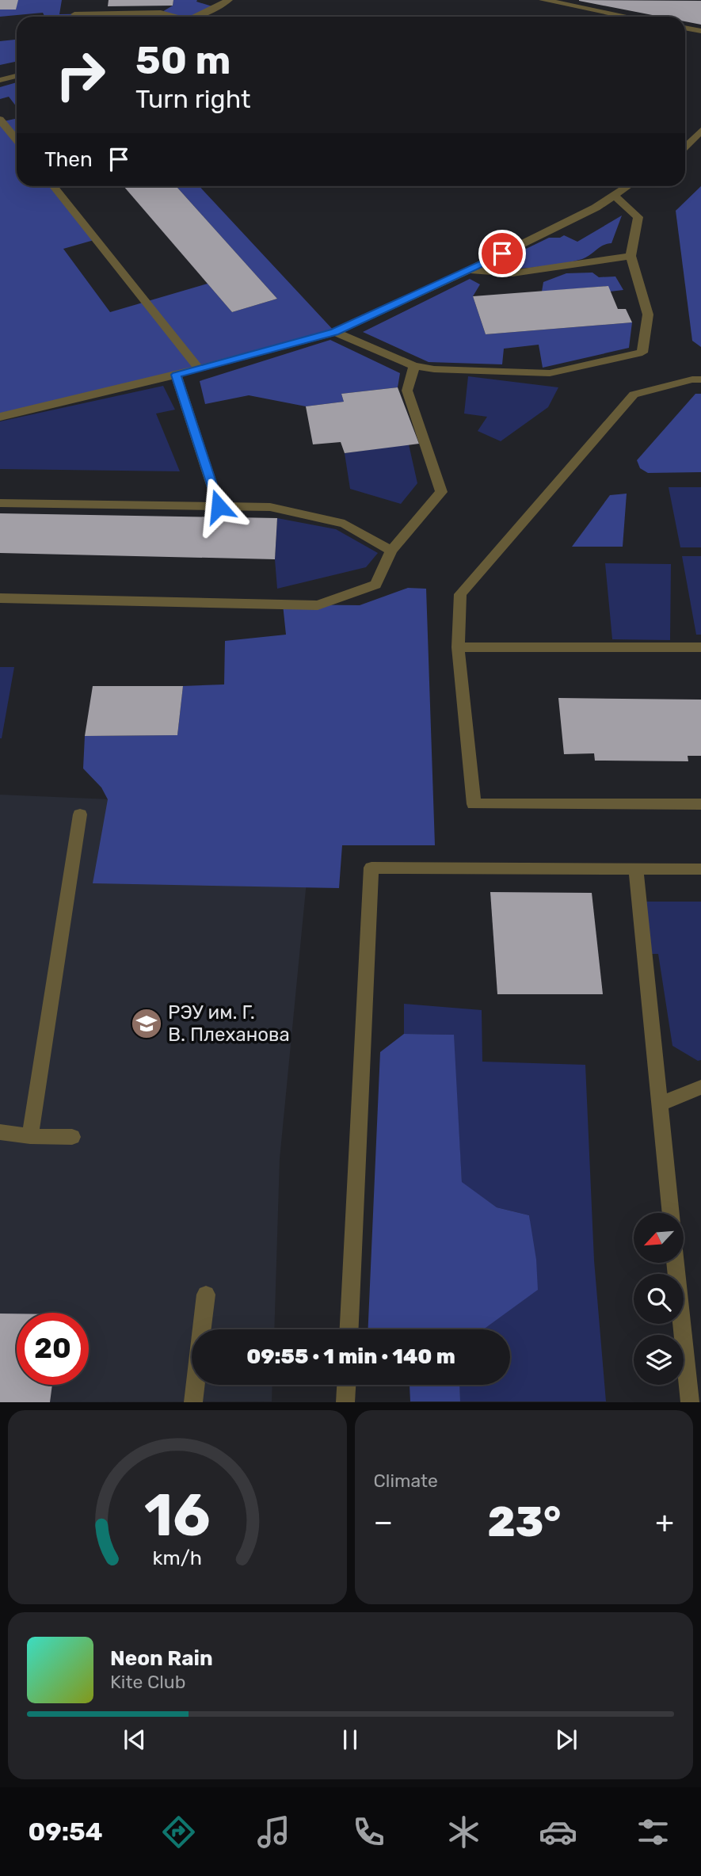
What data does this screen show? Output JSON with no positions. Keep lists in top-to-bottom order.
{
  "places": {
    "school or university": ["РЭУ им. Г. В. Плеханова"]
  },
  "north": "bottom left",
  "page": {
    "turn": ["50 m", "Turn right"],
    "then": "Then",
    "limit": "20",
    "trip": "09:55 · 1 min · 140 m",
    "tile": "Climate",
    "heat": ["−", "23°", "+"],
    "song": ["Neon Rain", "Kite Club"],
    "tabs": "09:54",
    "gauge": ["16", "km/h"]
  }
}
